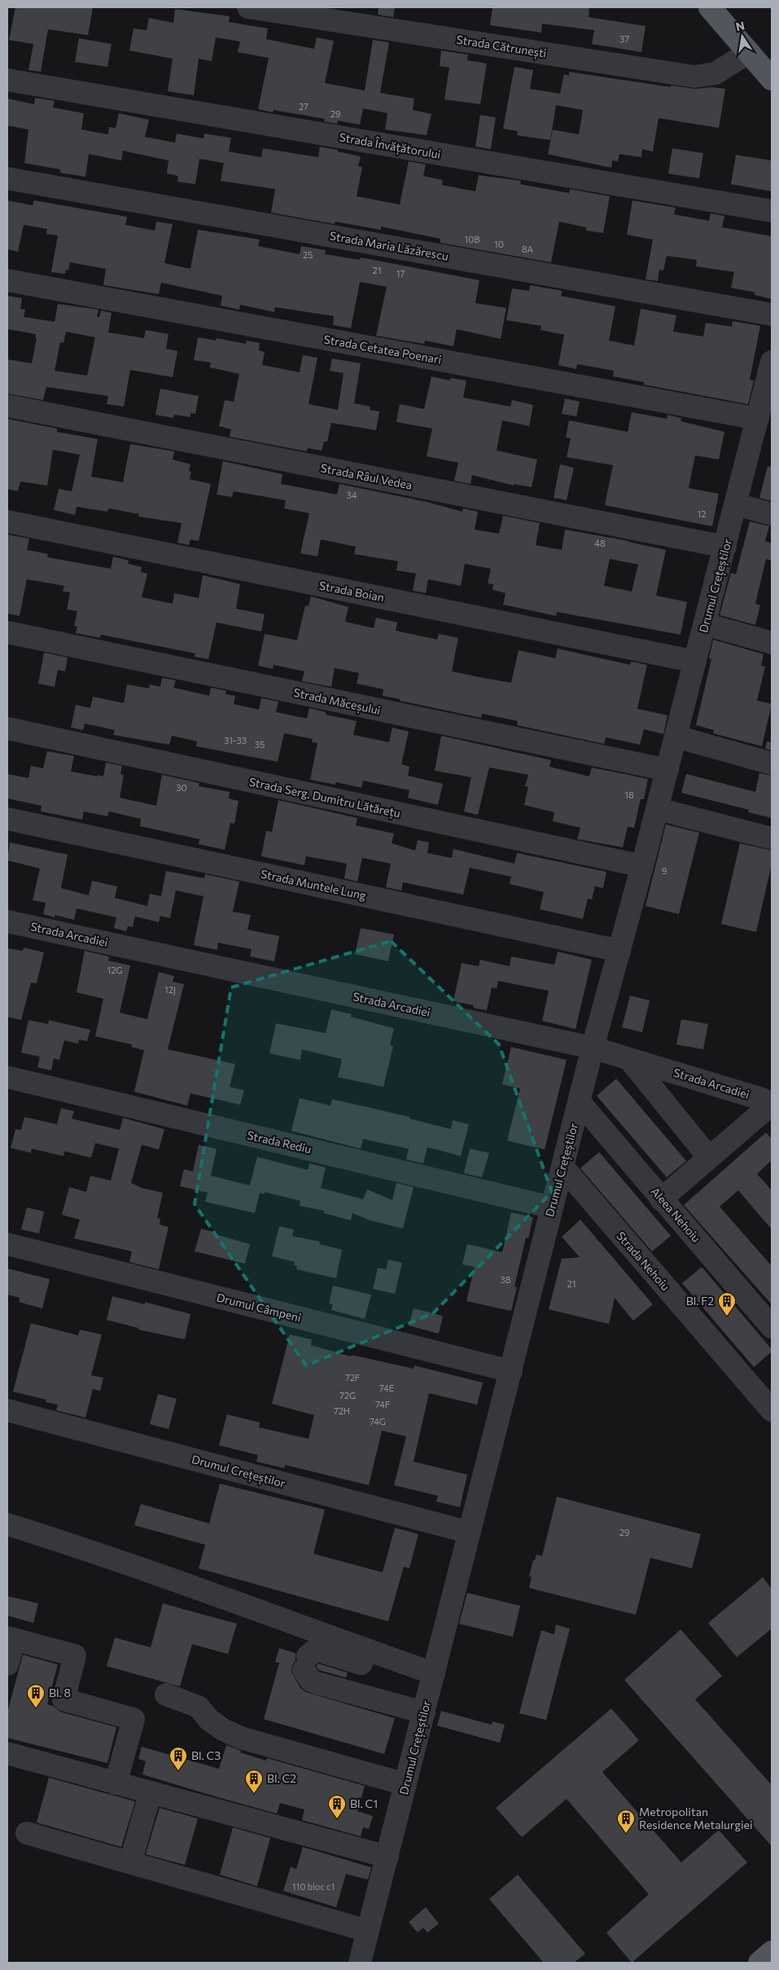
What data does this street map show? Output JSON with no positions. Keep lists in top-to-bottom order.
{
  "streets": {
    "street": [
      "Strada Cătrunești",
      "Strada Învățătorului",
      "Strada Maria Lăzărescu",
      "Strada Cetatea Poenari",
      "Strada Râul Vedea",
      "Drumul Crețeștilor",
      "Strada Boian",
      "Strada Măceșului",
      "Strada Serg. Dumitru Lătărețu",
      "Strada Muntele Lung",
      "Strada Arcadiei",
      "Strada Rediu",
      "Aleea Nehoiu",
      "Strada Nehoiu",
      "Drumul Câmpeni"
    ]
  },
  "crossings": [
    ["Strada Cetatea Poenari", "Drumul Crețeștilor"],
    ["Strada Râul Vedea", "Drumul Crețeștilor"],
    ["Drumul Crețeștilor", "Strada Boian"],
    ["Drumul Crețeștilor", "Strada Măceșului"],
    ["Drumul Crețeștilor", "Strada Serg. Dumitru Lătărețu"],
    ["Drumul Crețeștilor", "Strada Muntele Lung"],
    ["Drumul Crețeștilor", "Strada Arcadiei"],
    ["Drumul Crețeștilor", "Strada Rediu"],
    ["Drumul Crețeștilor", "Aleea Nehoiu"],
    ["Drumul Crețeștilor", "Strada Nehoiu"],
    ["Drumul Crețeștilor", "Drumul Câmpeni"]
  ],
  "places": {
    "building": [
      "Bl. F2",
      "Bl. 8",
      "Bl. C3",
      "Bl. C2",
      "Bl. C1",
      "Metropolitan Residence Metalurgiei"
    ]
  },
  "house_numbers": [
    "37",
    "27",
    "29",
    "10B",
    "10",
    "8A",
    "25",
    "21",
    "17",
    "34",
    "12",
    "48",
    "31-33",
    "35",
    "30",
    "18",
    "9",
    "12G",
    "12J",
    "38",
    "21",
    "72F",
    "74E",
    "72G",
    "74F",
    "72H",
    "74G",
    "29",
    "110 bloc c1"
  ],
  "north": "top"
}
